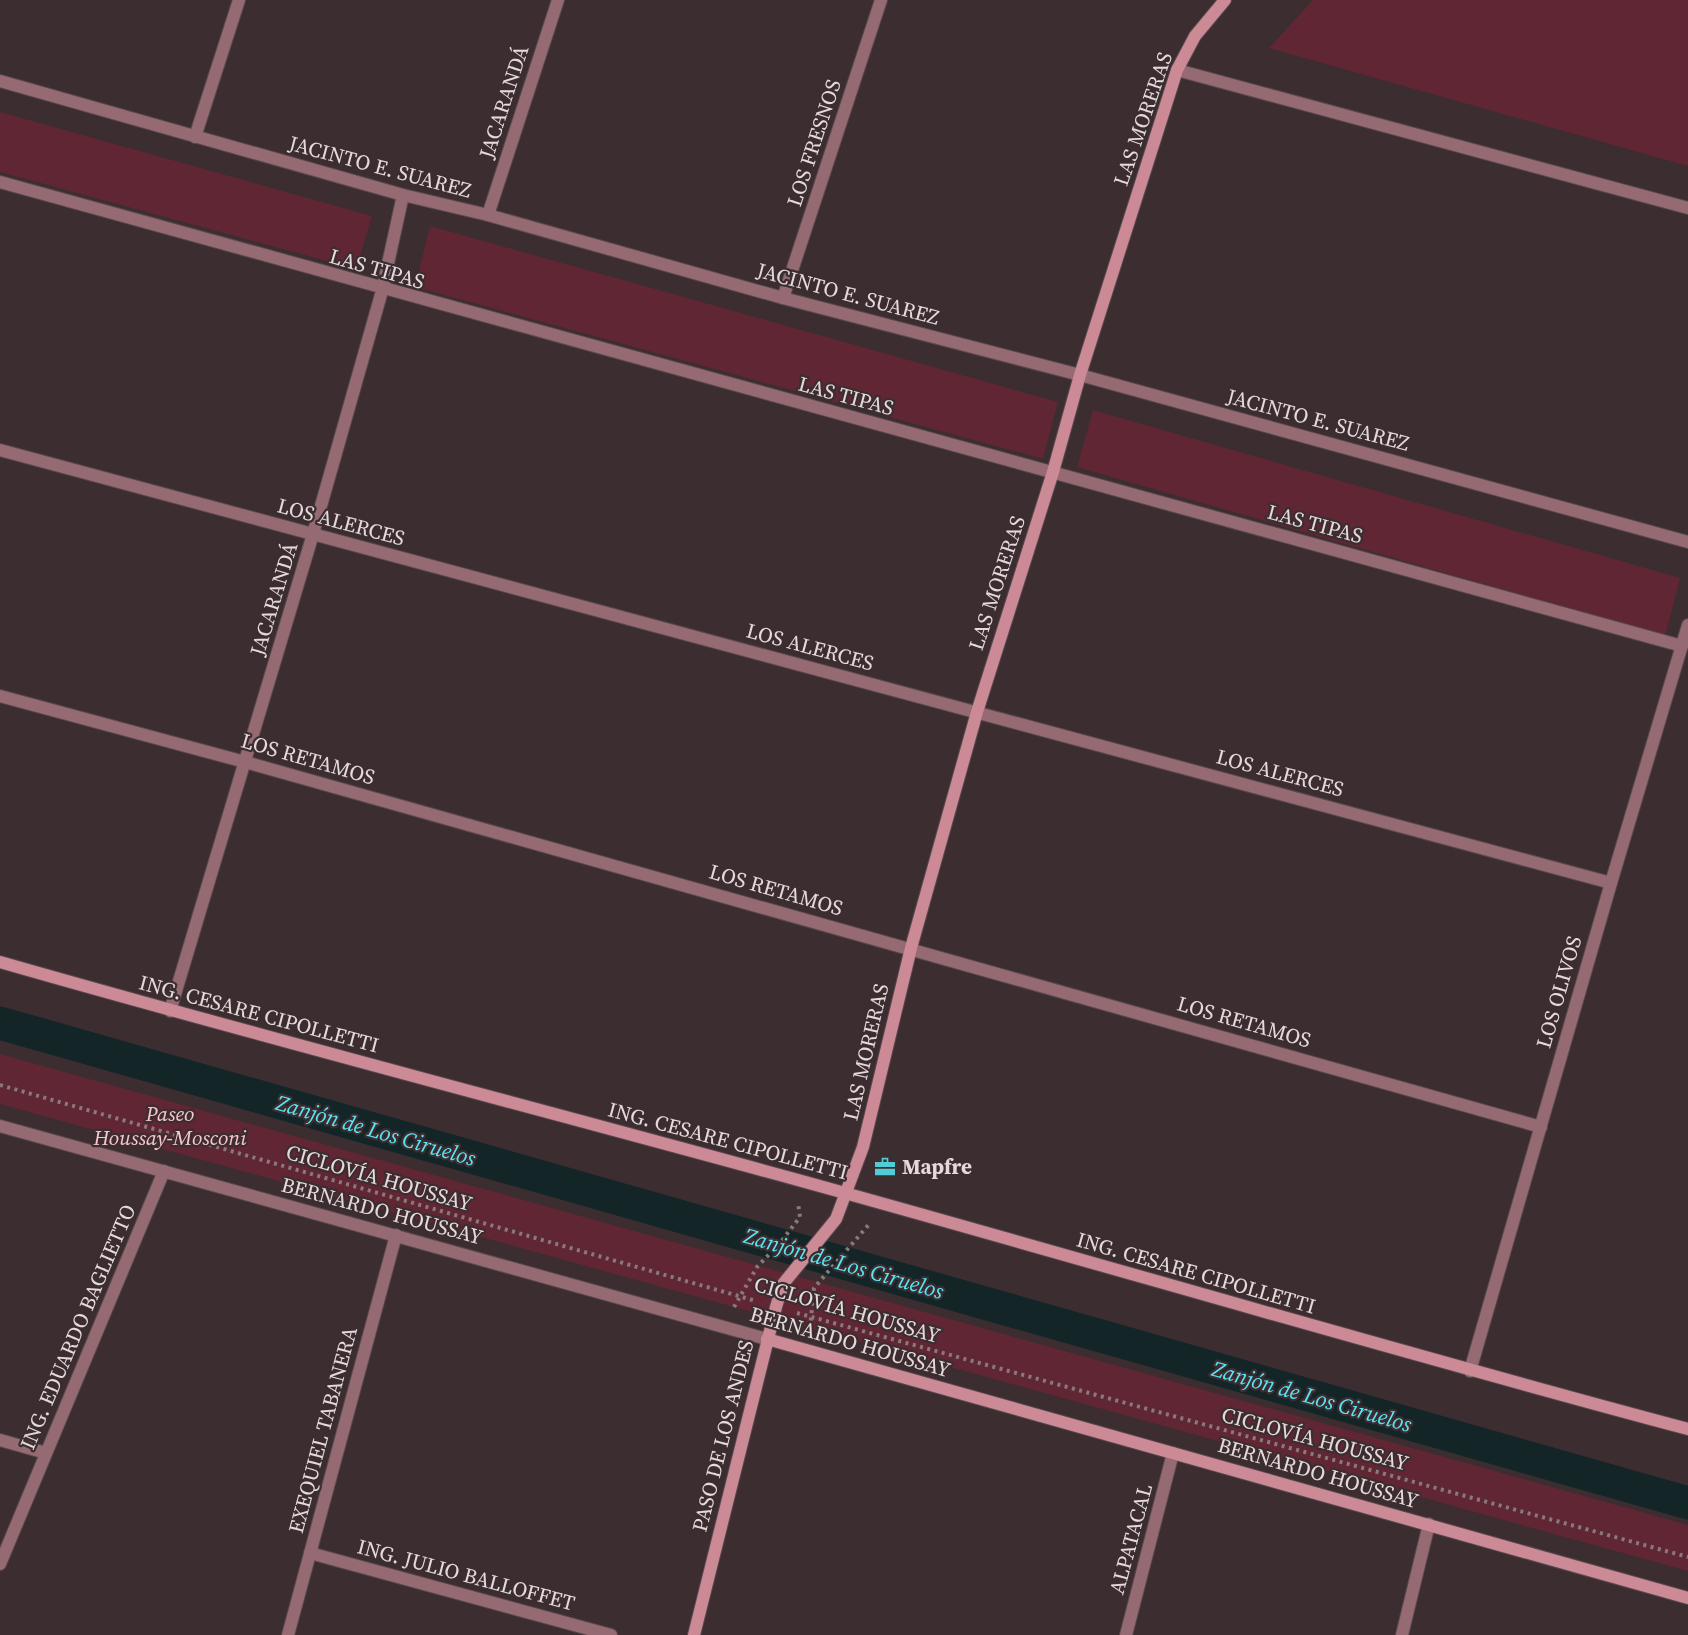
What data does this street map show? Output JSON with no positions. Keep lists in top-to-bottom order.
{
  "streets": {
    "street": [
      "JACARANDÁ",
      "LAS MORERAS",
      "LOS FRESNOS",
      "JACINTO E. SUAREZ",
      "LAS TIPAS",
      "LOS ALERCES",
      "LOS RETAMOS",
      "LOS OLIVOS",
      "ING. CESARE CIPOLLETTI",
      "BERNARDO HOUSSAY",
      "ING. EDUARDO BAGLIETTO",
      "EXEQUIEL TABANERA",
      "PASO DE LOS ANDES",
      "ALPATACAL",
      "ING. JULIO BALLOFFET"
    ],
    "path": ["CICLOVÍA HOUSSAY"]
  },
  "crossings": [
    ["JACARANDÁ", "JACINTO E. SUAREZ"],
    ["JACARANDÁ", "LAS TIPAS"],
    ["JACARANDÁ", "LOS ALERCES"],
    ["JACARANDÁ", "LOS RETAMOS"],
    ["JACARANDÁ", "ING. CESARE CIPOLLETTI"],
    ["LAS MORERAS", "JACINTO E. SUAREZ"],
    ["LAS MORERAS", "LAS TIPAS"],
    ["LAS MORERAS", "LOS ALERCES"],
    ["LAS MORERAS", "LOS RETAMOS"],
    ["LAS MORERAS", "ING. CESARE CIPOLLETTI"],
    ["LAS MORERAS", "PASO DE LOS ANDES"],
    ["LOS FRESNOS", "JACINTO E. SUAREZ"],
    ["LAS TIPAS", "LOS OLIVOS"],
    ["LOS ALERCES", "LOS OLIVOS"],
    ["LOS RETAMOS", "LOS OLIVOS"],
    ["LOS OLIVOS", "ING. CESARE CIPOLLETTI"],
    ["ING. CESARE CIPOLLETTI", "PASO DE LOS ANDES"],
    ["CICLOVÍA HOUSSAY", "PASO DE LOS ANDES"],
    ["BERNARDO HOUSSAY", "ING. EDUARDO BAGLIETTO"],
    ["BERNARDO HOUSSAY", "EXEQUIEL TABANERA"],
    ["BERNARDO HOUSSAY", "PASO DE LOS ANDES"],
    ["BERNARDO HOUSSAY", "ALPATACAL"],
    ["EXEQUIEL TABANERA", "ING. JULIO BALLOFFET"]
  ],
  "water": ["Zanjón de Los Ciruelos"],
  "parks": ["Paseo Houssay-Mosconi"],
  "places": {
    "office": ["Mapfre"]
  }
}
